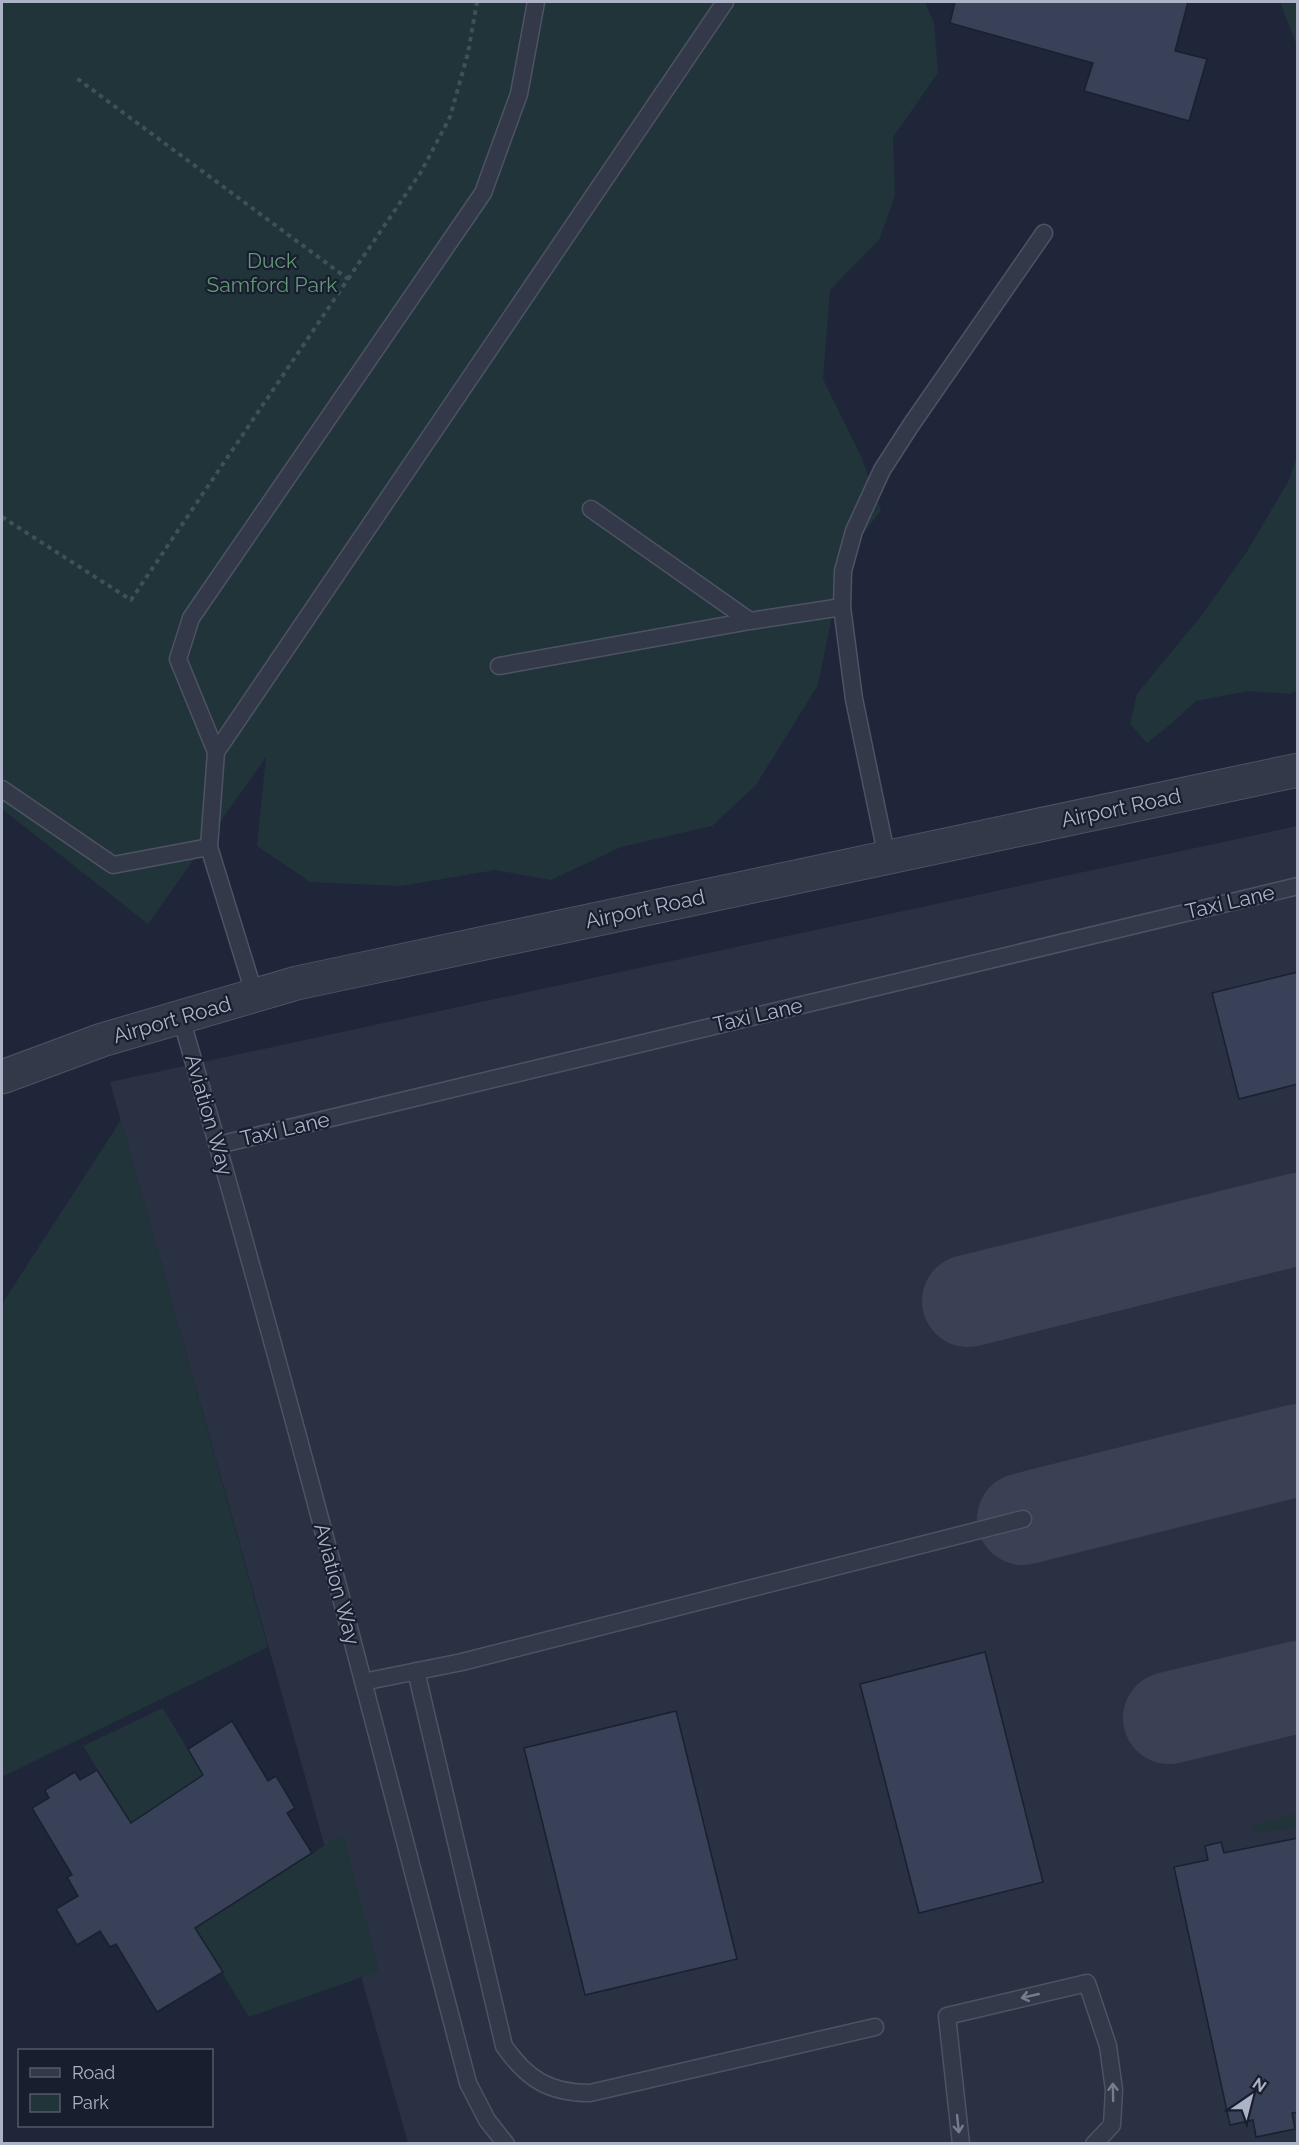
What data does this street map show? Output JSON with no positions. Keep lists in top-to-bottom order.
{
  "streets": {
    "street": ["Airport Road"],
    "lane": ["Taxi Lane", "Aviation Way"]
  },
  "crossings": [
    ["Airport Road", "Aviation Way"],
    ["Taxi Lane", "Aviation Way"]
  ],
  "parks": ["Duck Samford Park"],
  "legend": ["Road", "Park"],
  "north": "top right"
}
